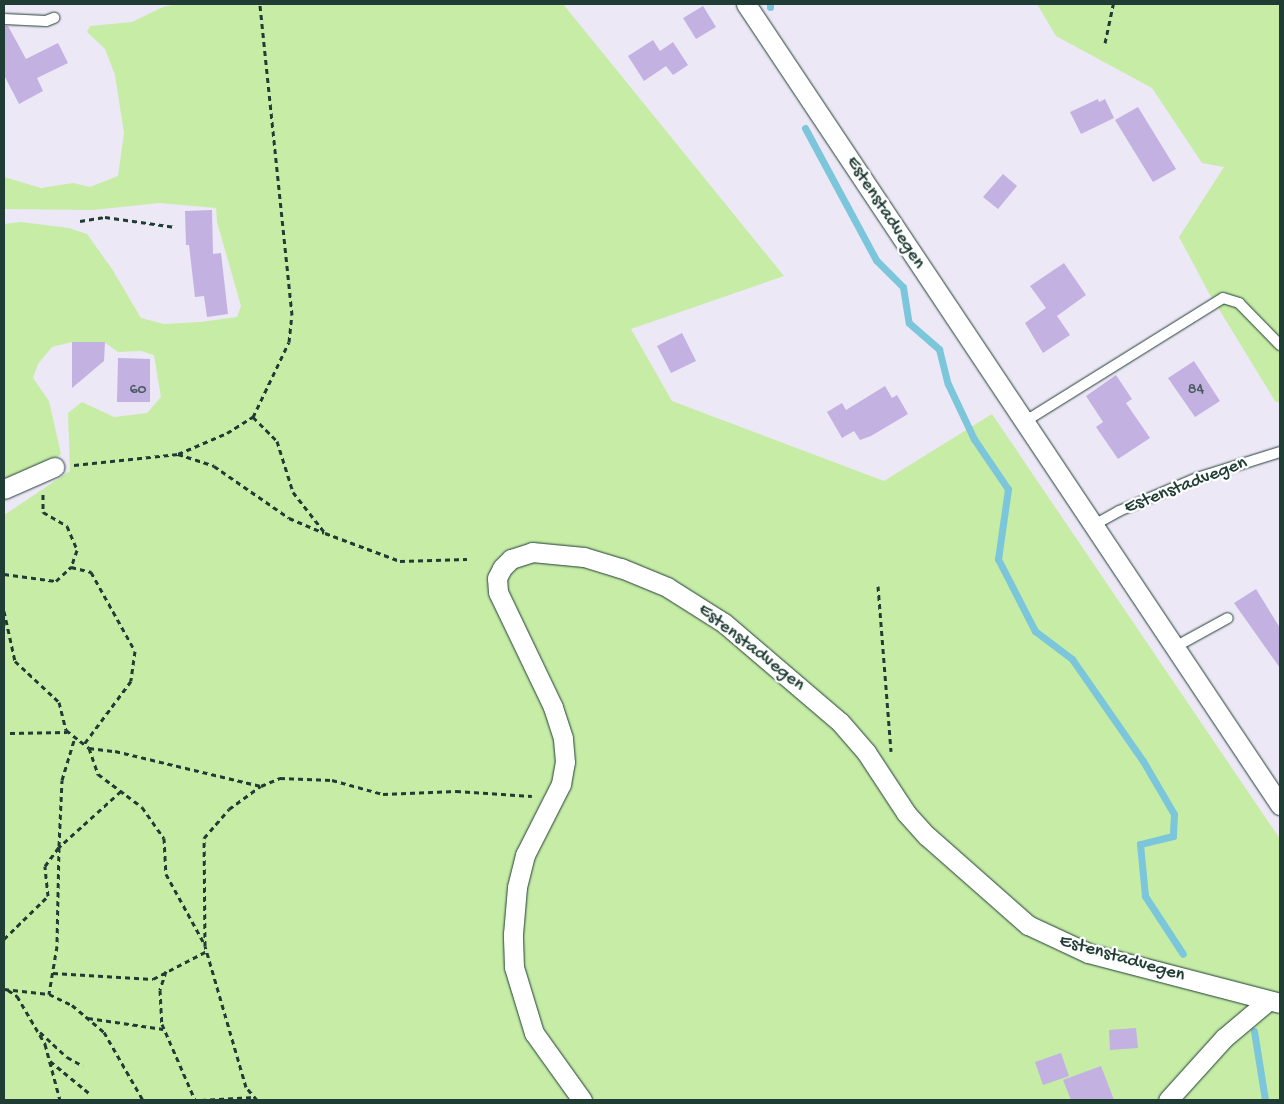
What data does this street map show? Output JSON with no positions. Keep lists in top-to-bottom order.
{
  "streets": {
    "street": ["Estenstadvegen"]
  },
  "house_numbers": ["60", "84"]
}
